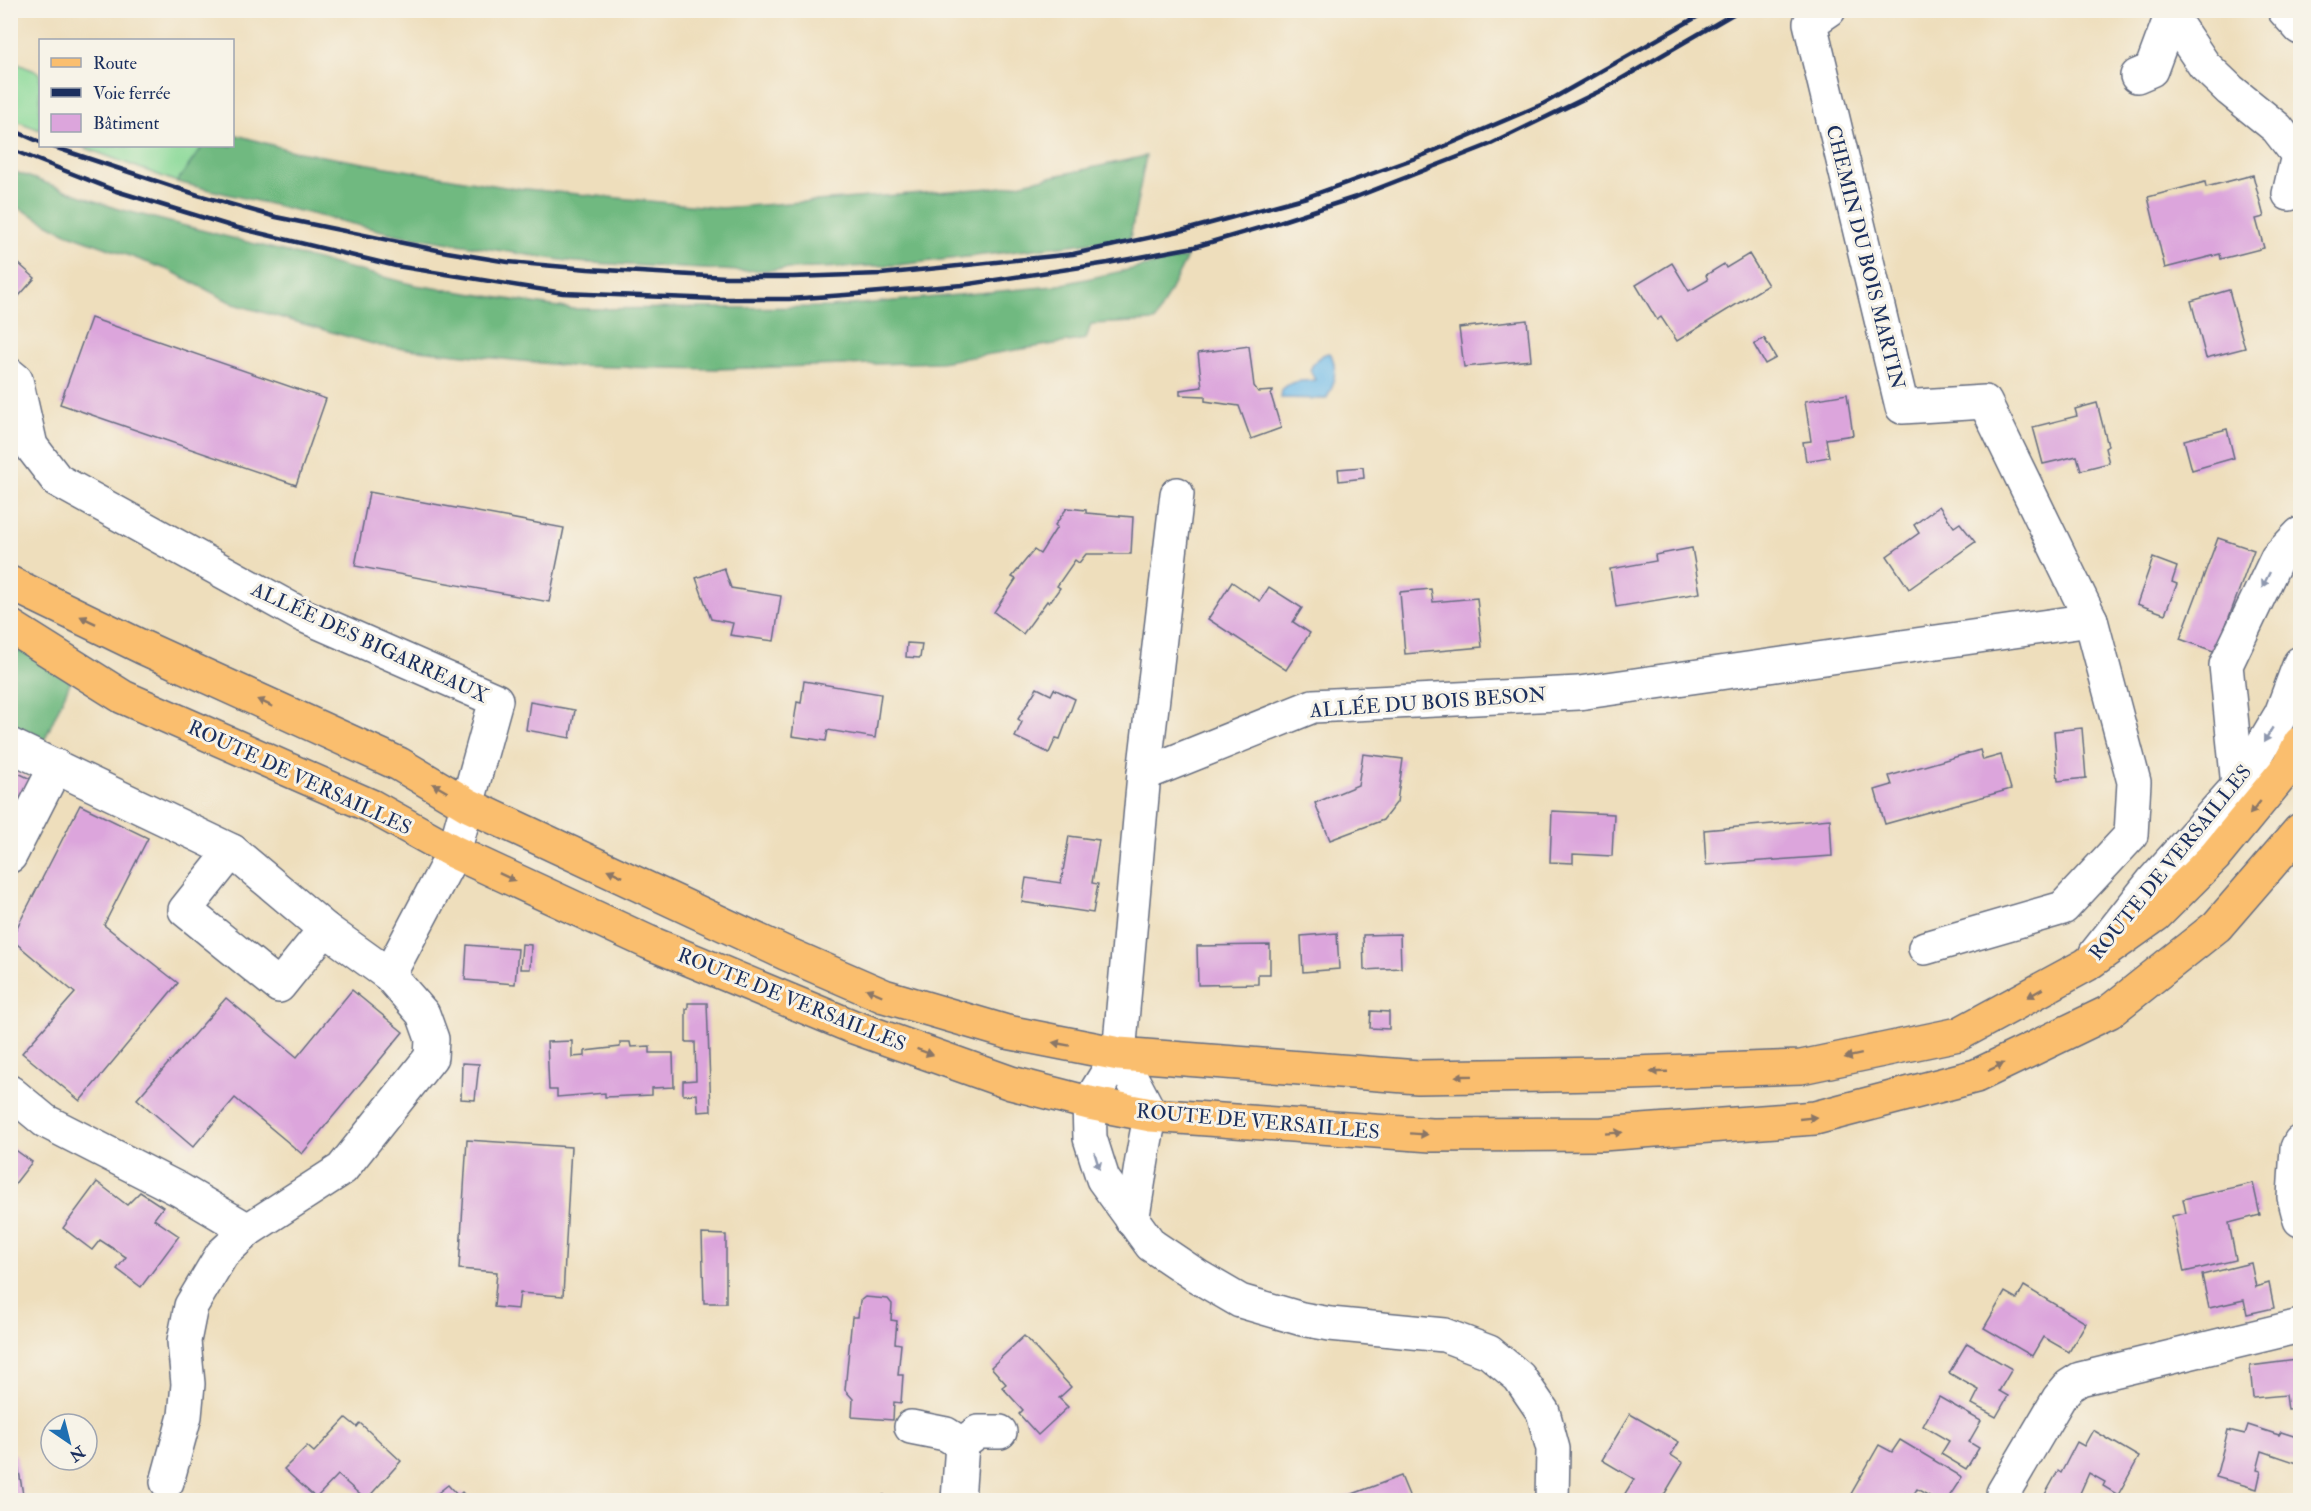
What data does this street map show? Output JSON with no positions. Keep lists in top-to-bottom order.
{
  "streets": {
    "main road": ["ROUTE DE VERSAILLES"],
    "street": ["CHEMIN DU BOIS MARTIN", "ALLÉE DES BIGARREAUX", "ALLÉE DU BOIS BESON"]
  },
  "crossings": [
    ["CHEMIN DU BOIS MARTIN", "ALLÉE DU BOIS BESON"],
    ["ALLÉE DES BIGARREAUX", "ROUTE DE VERSAILLES"]
  ],
  "legend": ["Route", "Voie ferrée", "Bâtiment"],
  "north": "bottom right"
}
